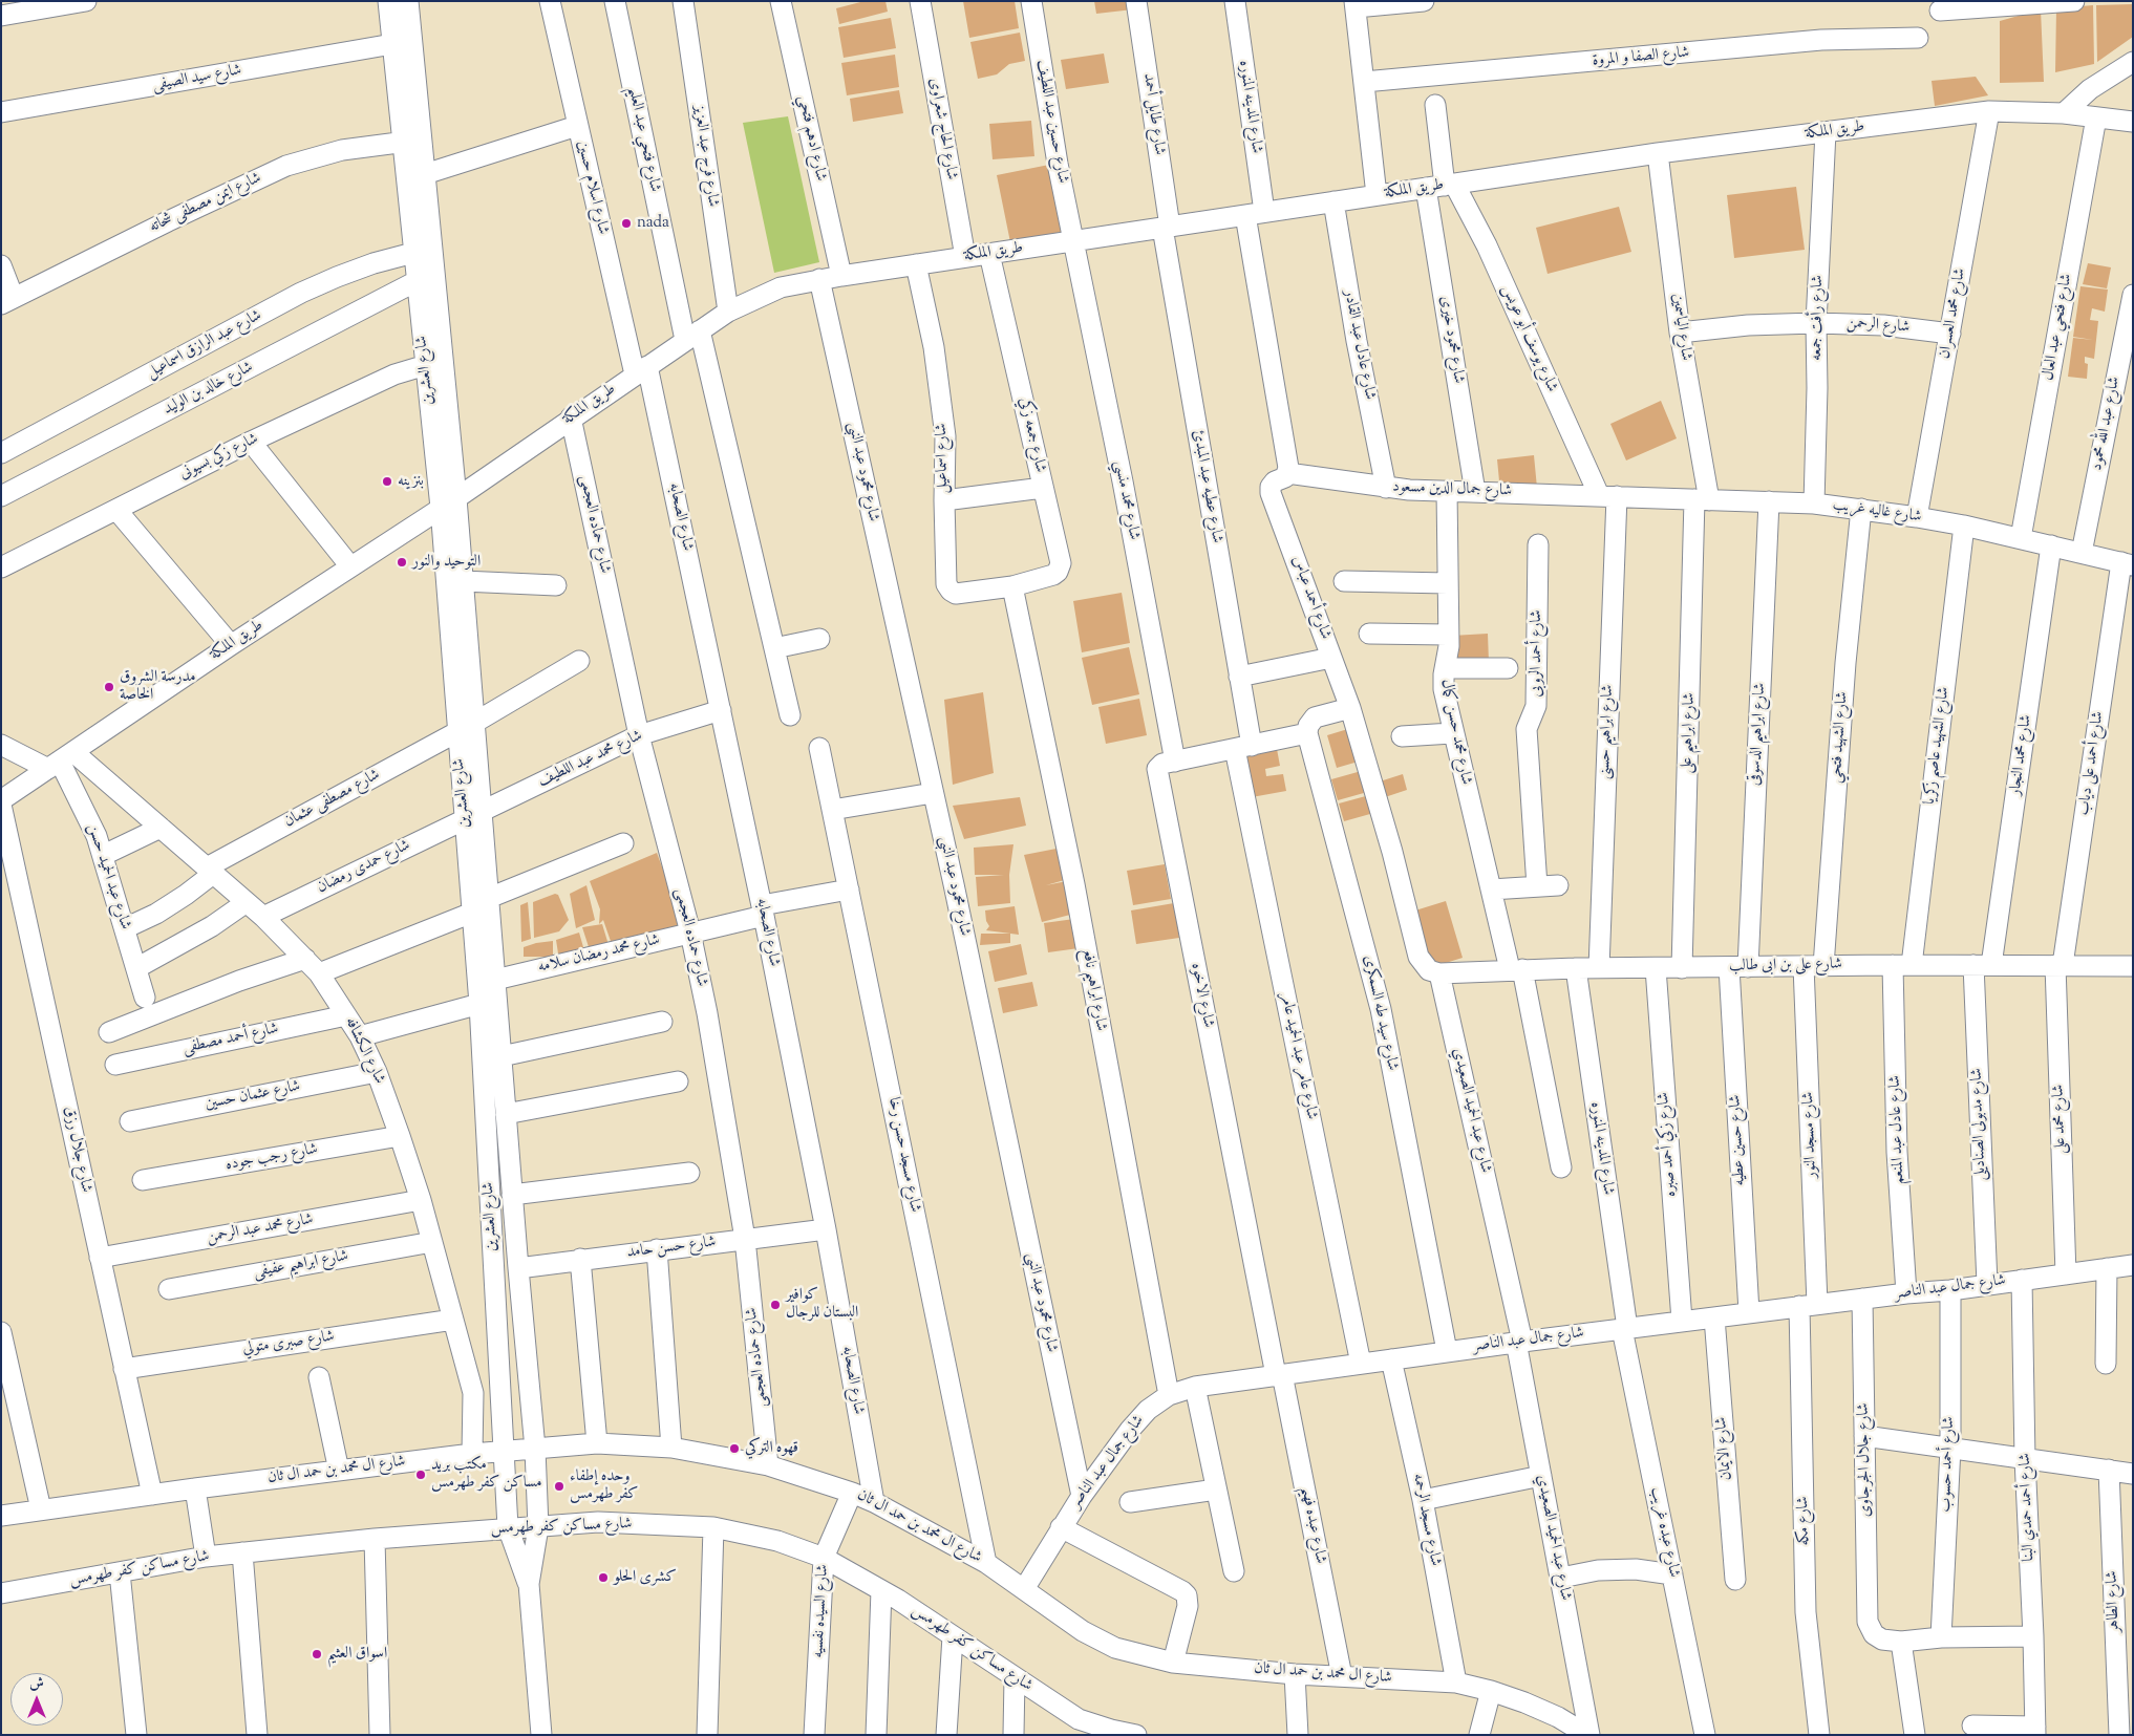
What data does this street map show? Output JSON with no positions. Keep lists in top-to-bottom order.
{
  "streets": {
    "street": [
      "شارع الصفا و المروة",
      "شارع سيد الصيفى",
      "شارع المدينه المنوره",
      "شارع طايل أحمد",
      "شارع حسين عبد اللطيف",
      "شارع الحاج شعراوى",
      "طريق الملكة",
      "شارع ادهم فتحي",
      "شارع فتحي عبد العليم",
      "شارع فرج عبد العزيز",
      "شارع اسلام حسين",
      "شارع ايمن مصطفى شحاته",
      "شارع محمد العسران",
      "شارع رأفت جمعه",
      "شارع الرحمن",
      "شارع الياسمين",
      "شارع فتحي عبد العال",
      "شارع يوسف أبو عويس",
      "شارع محمود خيرى",
      "شارع عبد الرازق اسماعيل",
      "شارع عادل عبد القادر",
      "شارع العشرين",
      "شارع خالد بن الوليد",
      "شارع عبد الله محمود",
      "شارع جمعه زكي",
      "شارع زكي بسيونى",
      "شارع اسماعيل",
      "شارع محمود عبد النبى",
      "شارع عطيه عبد المبدئ",
      "شارع جمال الدين مسعود",
      "شارع محمد منسي",
      "شارع غاليه غريب",
      "شارع الصحابه",
      "شارع حماده العجمى",
      "شارع أحمد عباس",
      "شارع أحمد الروبى",
      "شارع محمد حسن كمال",
      "شارع ابراهيم حسنى",
      "شارع ابراهيم على",
      "شارع ابراهيم الدسوقى",
      "شارع الشهيد فتحي",
      "شارع الشهيد عاصم زكريا",
      "شارع محمد النجار",
      "شارع محمد عبد اللطيف",
      "شارع أحمد على دياب",
      "شارع مصطفى عثمان",
      "شارع حمدى رمضان",
      "شارع عبد الحميد حسن",
      "شارع محمد رمضان سلامه",
      "شارع على بن ابى طالب",
      "شارع ابراهيم نافع",
      "شارع الاخوه",
      "شارع سيد طه السمكرى",
      "شارع أحمد مصطفى",
      "شارع الكشافه",
      "شارع عامر عبد الحميد عامر",
      "شارع عثمان حسين",
      "شارع عبد الحميد الصعيدي",
      "شارع محمد على",
      "شارع مدبولى الصناديلى",
      "شارع عادل عبد المنعم",
      "شارع مسجد النور",
      "شارع حسين عطيه",
      "شارع زكي أحمد صبره",
      "شارع جلال رزق",
      "شارع مسجد حسن رخا",
      "شارع رجب جوده",
      "شارع محمد عبد الرحمن",
      "شارع حسن حامد",
      "شارع ابراهيم عفيفى",
      "شارع جمال عبد الناصر",
      "شارع صبرى متولي",
      "شارع الايمان",
      "شارع جلال الجرجاوى",
      "شارع أحمد حسوب",
      "شارع ال محمد بن حمد ال ثان",
      "شارع أحمد حمدي البنا",
      "شارع مسجد الرحمه",
      "شارع مكه",
      "شارع عبده فهيم",
      "شارع مساكن كفر طهرمس",
      "شارع عبده غريب",
      "شارع الطاهر",
      "شارع السيده نفسيه"
    ]
  },
  "crossings": [
    ["شارع سيد الصيفى", "شارع العشرين"],
    ["شارع المدينه المنوره", "طريق الملكة"],
    ["شارع المدينه المنوره", "شارع على بن ابى طالب"],
    ["شارع المدينه المنوره", "شارع جمال عبد الناصر"],
    ["شارع المدينه المنوره", "شارع عبده غريب"],
    ["شارع طايل أحمد", "طريق الملكة"],
    ["شارع طايل أحمد", "شارع عطيه عبد المبدئ"],
    ["شارع حسين عبد اللطيف", "طريق الملكة"],
    ["شارع حسين عبد اللطيف", "شارع محمد منسي"],
    ["شارع الحاج شعراوى", "طريق الملكة"],
    ["طريق الملكة", "شارع ادهم فتحي"],
    ["طريق الملكة", "شارع فتحي عبد العليم"],
    ["طريق الملكة", "شارع فرج عبد العزيز"],
    ["طريق الملكة", "شارع اسلام حسين"],
    ["طريق الملكة", "شارع محمد العسران"],
    ["طريق الملكة", "شارع رأفت جمعه"],
    ["طريق الملكة", "شارع الياسمين"],
    ["طريق الملكة", "شارع فتحي عبد العال"],
    ["طريق الملكة", "شارع يوسف أبو عويس"],
    ["طريق الملكة", "شارع محمود خيرى"],
    ["طريق الملكة", "شارع عادل عبد القادر"],
    ["طريق الملكة", "شارع العشرين"],
    ["طريق الملكة", "شارع جمعه زكي"],
    ["طريق الملكة", "شارع اسماعيل"],
    ["طريق الملكة", "شارع محمود عبد النبى"],
    ["طريق الملكة", "شارع عطيه عبد المبدئ"],
    ["طريق الملكة", "شارع محمد منسي"],
    ["طريق الملكة", "شارع الصحابه"],
    ["طريق الملكة", "شارع حماده العجمى"],
    ["طريق الملكة", "شارع عبد الحميد حسن"],
    ["طريق الملكة", "شارع الكشافه"],
    ["شارع اسلام حسين", "شارع الصحابه"],
    ["شارع ايمن مصطفى شحاته", "شارع العشرين"],
    ["شارع محمد العسران", "شارع الرحمن"],
    ["شارع محمد العسران", "شارع غاليه غريب"],
    ["شارع رأفت جمعه", "شارع الرحمن"],
    ["شارع رأفت جمعه", "شارع غاليه غريب"],
    ["شارع الرحمن", "شارع الياسمين"],
    ["شارع الياسمين", "شارع غاليه غريب"],
    ["شارع الياسمين", "شارع ابراهيم على"],
    ["شارع فتحي عبد العال", "شارع غاليه غريب"],
    ["شارع يوسف أبو عويس", "شارع محمود خيرى"],
    ["شارع يوسف أبو عويس", "شارع جمال الدين مسعود"],
    ["شارع يوسف أبو عويس", "شارع غاليه غريب"],
    ["شارع يوسف أبو عويس", "شارع ابراهيم حسنى"],
    ["شارع محمود خيرى", "شارع جمال الدين مسعود"],
    ["شارع عبد الرازق اسماعيل", "شارع العشرين"],
    ["شارع عادل عبد القادر", "شارع جمال الدين مسعود"],
    ["شارع العشرين", "شارع خالد بن الوليد"],
    ["شارع العشرين", "شارع زكي بسيونى"],
    ["شارع العشرين", "شارع محمد عبد اللطيف"],
    ["شارع العشرين", "شارع مصطفى عثمان"],
    ["شارع العشرين", "شارع حمدى رمضان"],
    ["شارع العشرين", "شارع محمد رمضان سلامه"],
    ["شارع العشرين", "شارع حسن حامد"],
    ["شارع العشرين", "شارع ال محمد بن حمد ال ثان"],
    ["شارع العشرين", "شارع مساكن كفر طهرمس"],
    ["شارع عبد الله محمود", "شارع غاليه غريب"],
    ["شارع جمعه زكي", "شارع اسماعيل"],
    ["شارع جمعه زكي", "شارع ابراهيم نافع"],
    ["شارع اسماعيل", "شارع ابراهيم نافع"],
    ["شارع محمود عبد النبى", "شارع جمال عبد الناصر"],
    ["شارع عطيه عبد المبدئ", "شارع الاخوه"],
    ["شارع عطيه عبد المبدئ", "شارع عامر عبد الحميد عامر"],
    ["شارع جمال الدين مسعود", "شارع غاليه غريب"],
    ["شارع جمال الدين مسعود", "شارع أحمد عباس"],
    ["شارع جمال الدين مسعود", "شارع محمد حسن كمال"],
    ["شارع جمال الدين مسعود", "شارع ابراهيم حسنى"],
    ["شارع محمد منسي", "شارع الاخوه"],
    ["شارع غاليه غريب", "شارع ابراهيم حسنى"],
    ["شارع غاليه غريب", "شارع ابراهيم على"],
    ["شارع غاليه غريب", "شارع ابراهيم الدسوقى"],
    ["شارع غاليه غريب", "شارع الشهيد فتحي"],
    ["شارع غاليه غريب", "شارع الشهيد عاصم زكريا"],
    ["شارع غاليه غريب", "شارع محمد النجار"],
    ["شارع غاليه غريب", "شارع أحمد على دياب"],
    ["شارع الصحابه", "شارع محمد عبد اللطيف"],
    ["شارع الصحابه", "شارع محمد رمضان سلامه"],
    ["شارع الصحابه", "شارع حسن حامد"],
    ["شارع الصحابه", "شارع ال محمد بن حمد ال ثان"],
    ["شارع حماده العجمى", "شارع محمد عبد اللطيف"],
    ["شارع حماده العجمى", "شارع محمد رمضان سلامه"],
    ["شارع حماده العجمى", "شارع حسن حامد"],
    ["شارع حماده العجمى", "شارع ال محمد بن حمد ال ثان"],
    ["شارع أحمد عباس", "شارع على بن ابى طالب"],
    ["شارع أحمد عباس", "شارع عبد الحميد الصعيدي"],
    ["شارع محمد حسن كمال", "شارع على بن ابى طالب"],
    ["شارع ابراهيم حسنى", "شارع على بن ابى طالب"],
    ["شارع ابراهيم على", "شارع على بن ابى طالب"],
    ["شارع ابراهيم الدسوقى", "شارع على بن ابى طالب"],
    ["شارع ابراهيم الدسوقى", "شارع حسين عطيه"],
    ["شارع الشهيد فتحي", "شارع على بن ابى طالب"],
    ["شارع الشهيد فتحي", "شارع مسجد النور"],
    ["شارع الشهيد عاصم زكريا", "شارع على بن ابى طالب"],
    ["شارع الشهيد عاصم زكريا", "شارع عادل عبد المنعم"],
    ["شارع محمد النجار", "شارع على بن ابى طالب"],
    ["شارع محمد النجار", "شارع مدبولى الصناديلى"],
    ["شارع محمد عبد اللطيف", "شارع حمدى رمضان"],
    ["شارع أحمد على دياب", "شارع على بن ابى طالب"],
    ["شارع أحمد على دياب", "شارع محمد على"],
    ["شارع مصطفى عثمان", "شارع عبد الحميد حسن"],
    ["شارع مصطفى عثمان", "شارع الكشافه"],
    ["شارع حمدى رمضان", "شارع الكشافه"],
    ["شارع عبد الحميد حسن", "شارع الكشافه"],
    ["شارع محمد رمضان سلامه", "شارع مسجد حسن رخا"],
    ["شارع على بن ابى طالب", "شارع عبد الحميد الصعيدي"],
    ["شارع على بن ابى طالب", "شارع محمد على"],
    ["شارع على بن ابى طالب", "شارع مدبولى الصناديلى"],
    ["شارع على بن ابى طالب", "شارع عادل عبد المنعم"],
    ["شارع على بن ابى طالب", "شارع مسجد النور"],
    ["شارع على بن ابى طالب", "شارع حسين عطيه"],
    ["شارع على بن ابى طالب", "شارع زكي أحمد صبره"],
    ["شارع ابراهيم نافع", "شارع جمال عبد الناصر"],
    ["شارع الاخوه", "شارع سيد طه السمكرى"],
    ["شارع الاخوه", "شارع عامر عبد الحميد عامر"],
    ["شارع الاخوه", "شارع جمال عبد الناصر"],
    ["شارع الاخوه", "شارع عبده فهيم"],
    ["شارع سيد طه السمكرى", "شارع جمال عبد الناصر"],
    ["شارع أحمد مصطفى", "شارع الكشافه"],
    ["شارع الكشافه", "شارع عثمان حسين"],
    ["شارع الكشافه", "شارع رجب جوده"],
    ["شارع الكشافه", "شارع محمد عبد الرحمن"],
    ["شارع الكشافه", "شارع ابراهيم عفيفى"],
    ["شارع الكشافه", "شارع صبرى متولي"],
    ["شارع الكشافه", "شارع ال محمد بن حمد ال ثان"],
    ["شارع عامر عبد الحميد عامر", "شارع جمال عبد الناصر"],
    ["شارع عبد الحميد الصعيدي", "شارع جمال عبد الناصر"],
    ["شارع عبد الحميد الصعيدي", "شارع ال محمد بن حمد ال ثان"],
    ["شارع محمد على", "شارع جمال عبد الناصر"],
    ["شارع مدبولى الصناديلى", "شارع جمال عبد الناصر"],
    ["شارع عادل عبد المنعم", "شارع جمال عبد الناصر"],
    ["شارع مسجد النور", "شارع جمال عبد الناصر"],
    ["شارع مسجد النور", "شارع مكه"],
    ["شارع حسين عطيه", "شارع جمال عبد الناصر"],
    ["شارع زكي أحمد صبره", "شارع جمال عبد الناصر"],
    ["شارع جلال رزق", "شارع محمد عبد الرحمن"],
    ["شارع جلال رزق", "شارع صبرى متولي"],
    ["شارع جلال رزق", "شارع ال محمد بن حمد ال ثان"],
    ["شارع مسجد حسن رخا", "شارع ال محمد بن حمد ال ثان"],
    ["شارع جمال عبد الناصر", "شارع الايمان"],
    ["شارع جمال عبد الناصر", "شارع جلال الجرجاوى"],
    ["شارع جمال عبد الناصر", "شارع أحمد حسوب"],
    ["شارع جمال عبد الناصر", "شارع ال محمد بن حمد ال ثان"],
    ["شارع جمال عبد الناصر", "شارع أحمد حمدي البنا"],
    ["شارع جمال عبد الناصر", "شارع مسجد الرحمه"],
    ["شارع جمال عبد الناصر", "شارع مكه"],
    ["شارع جمال عبد الناصر", "شارع عبده فهيم"],
    ["شارع جمال عبد الناصر", "شارع عبده غريب"],
    ["شارع ال محمد بن حمد ال ثان", "شارع مسجد الرحمه"],
    ["شارع ال محمد بن حمد ال ثان", "شارع عبده فهيم"],
    ["شارع ال محمد بن حمد ال ثان", "شارع السيده نفسيه"],
    ["شارع مساكن كفر طهرمس", "شارع السيده نفسيه"]
  ],
  "places": [
    "nada",
    "بنزينه",
    "التوحيد والنور",
    "مدرسة الشروق الخاصة",
    "كوافير البستان للرجال",
    "قهوه التركي",
    "مكتب بريد مساكن كفر طهرمس",
    "وحده إطفاء كفر طهرمس",
    "كشرى الحلو",
    "اسواق العثيم"
  ],
  "north": "top"
}
